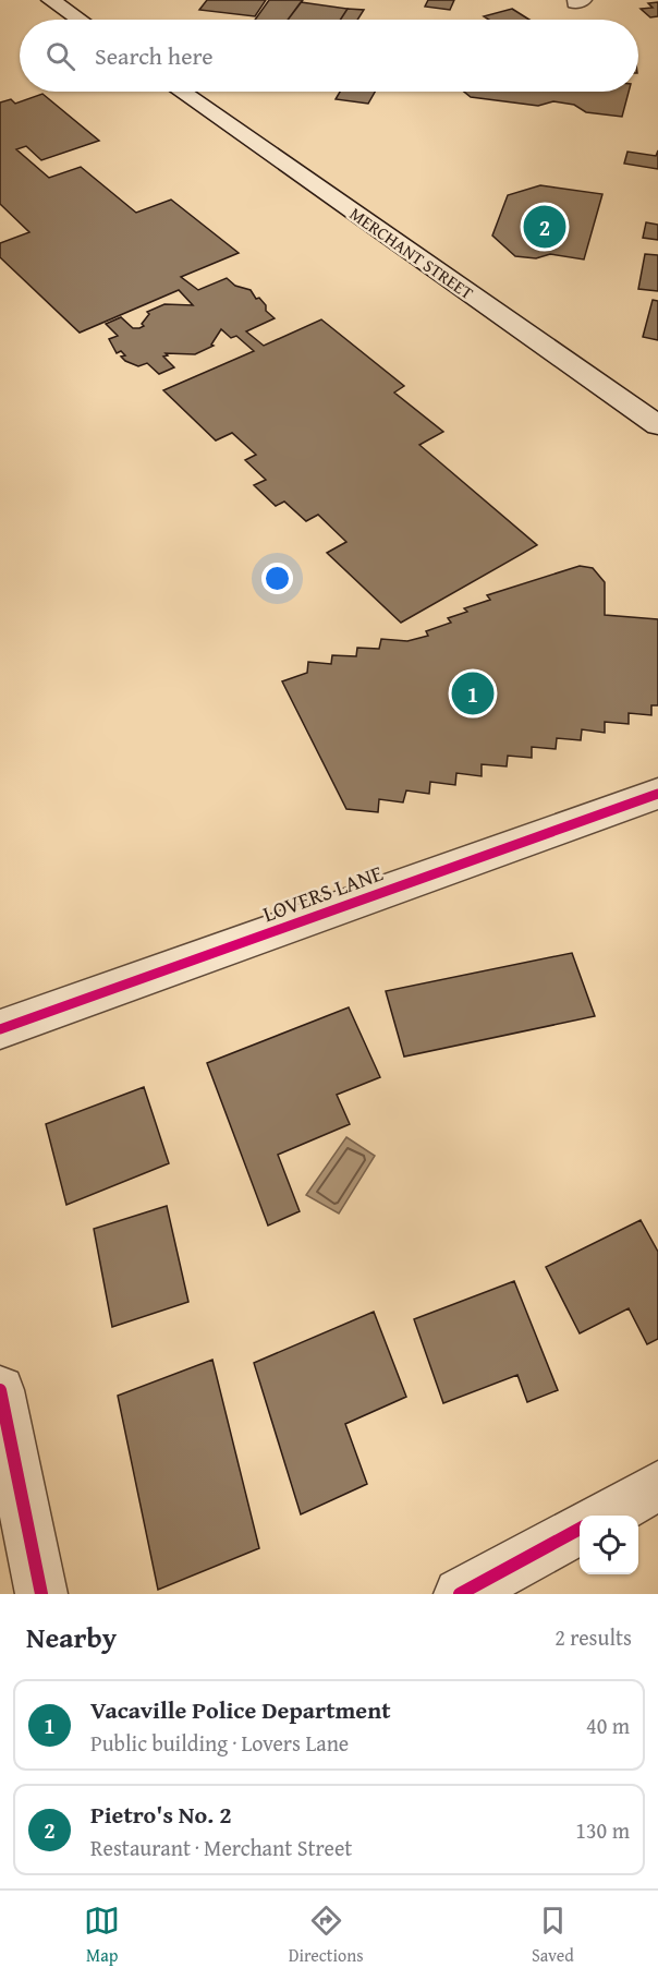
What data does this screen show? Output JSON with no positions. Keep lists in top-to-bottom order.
{
  "streets": {
    "main road": ["MERCHANT STREET", "LOVERS LANE"]
  },
  "page": {
    "search": "Search here",
    "pins": ["2", "1"],
    "heading": ["Nearby", "2 results"],
    "list": [
      {
        "mark": "1",
        "name": "Vacaville Police Department",
        "note": "Public building · Lovers Lane",
        "value": "40 m"
      },
      {
        "mark": "2",
        "name": "Pietro's No. 2",
        "note": "Restaurant · Merchant Street",
        "value": "130 m"
      }
    ],
    "nav": ["Map", "Directions", "Saved"]
  }
}
